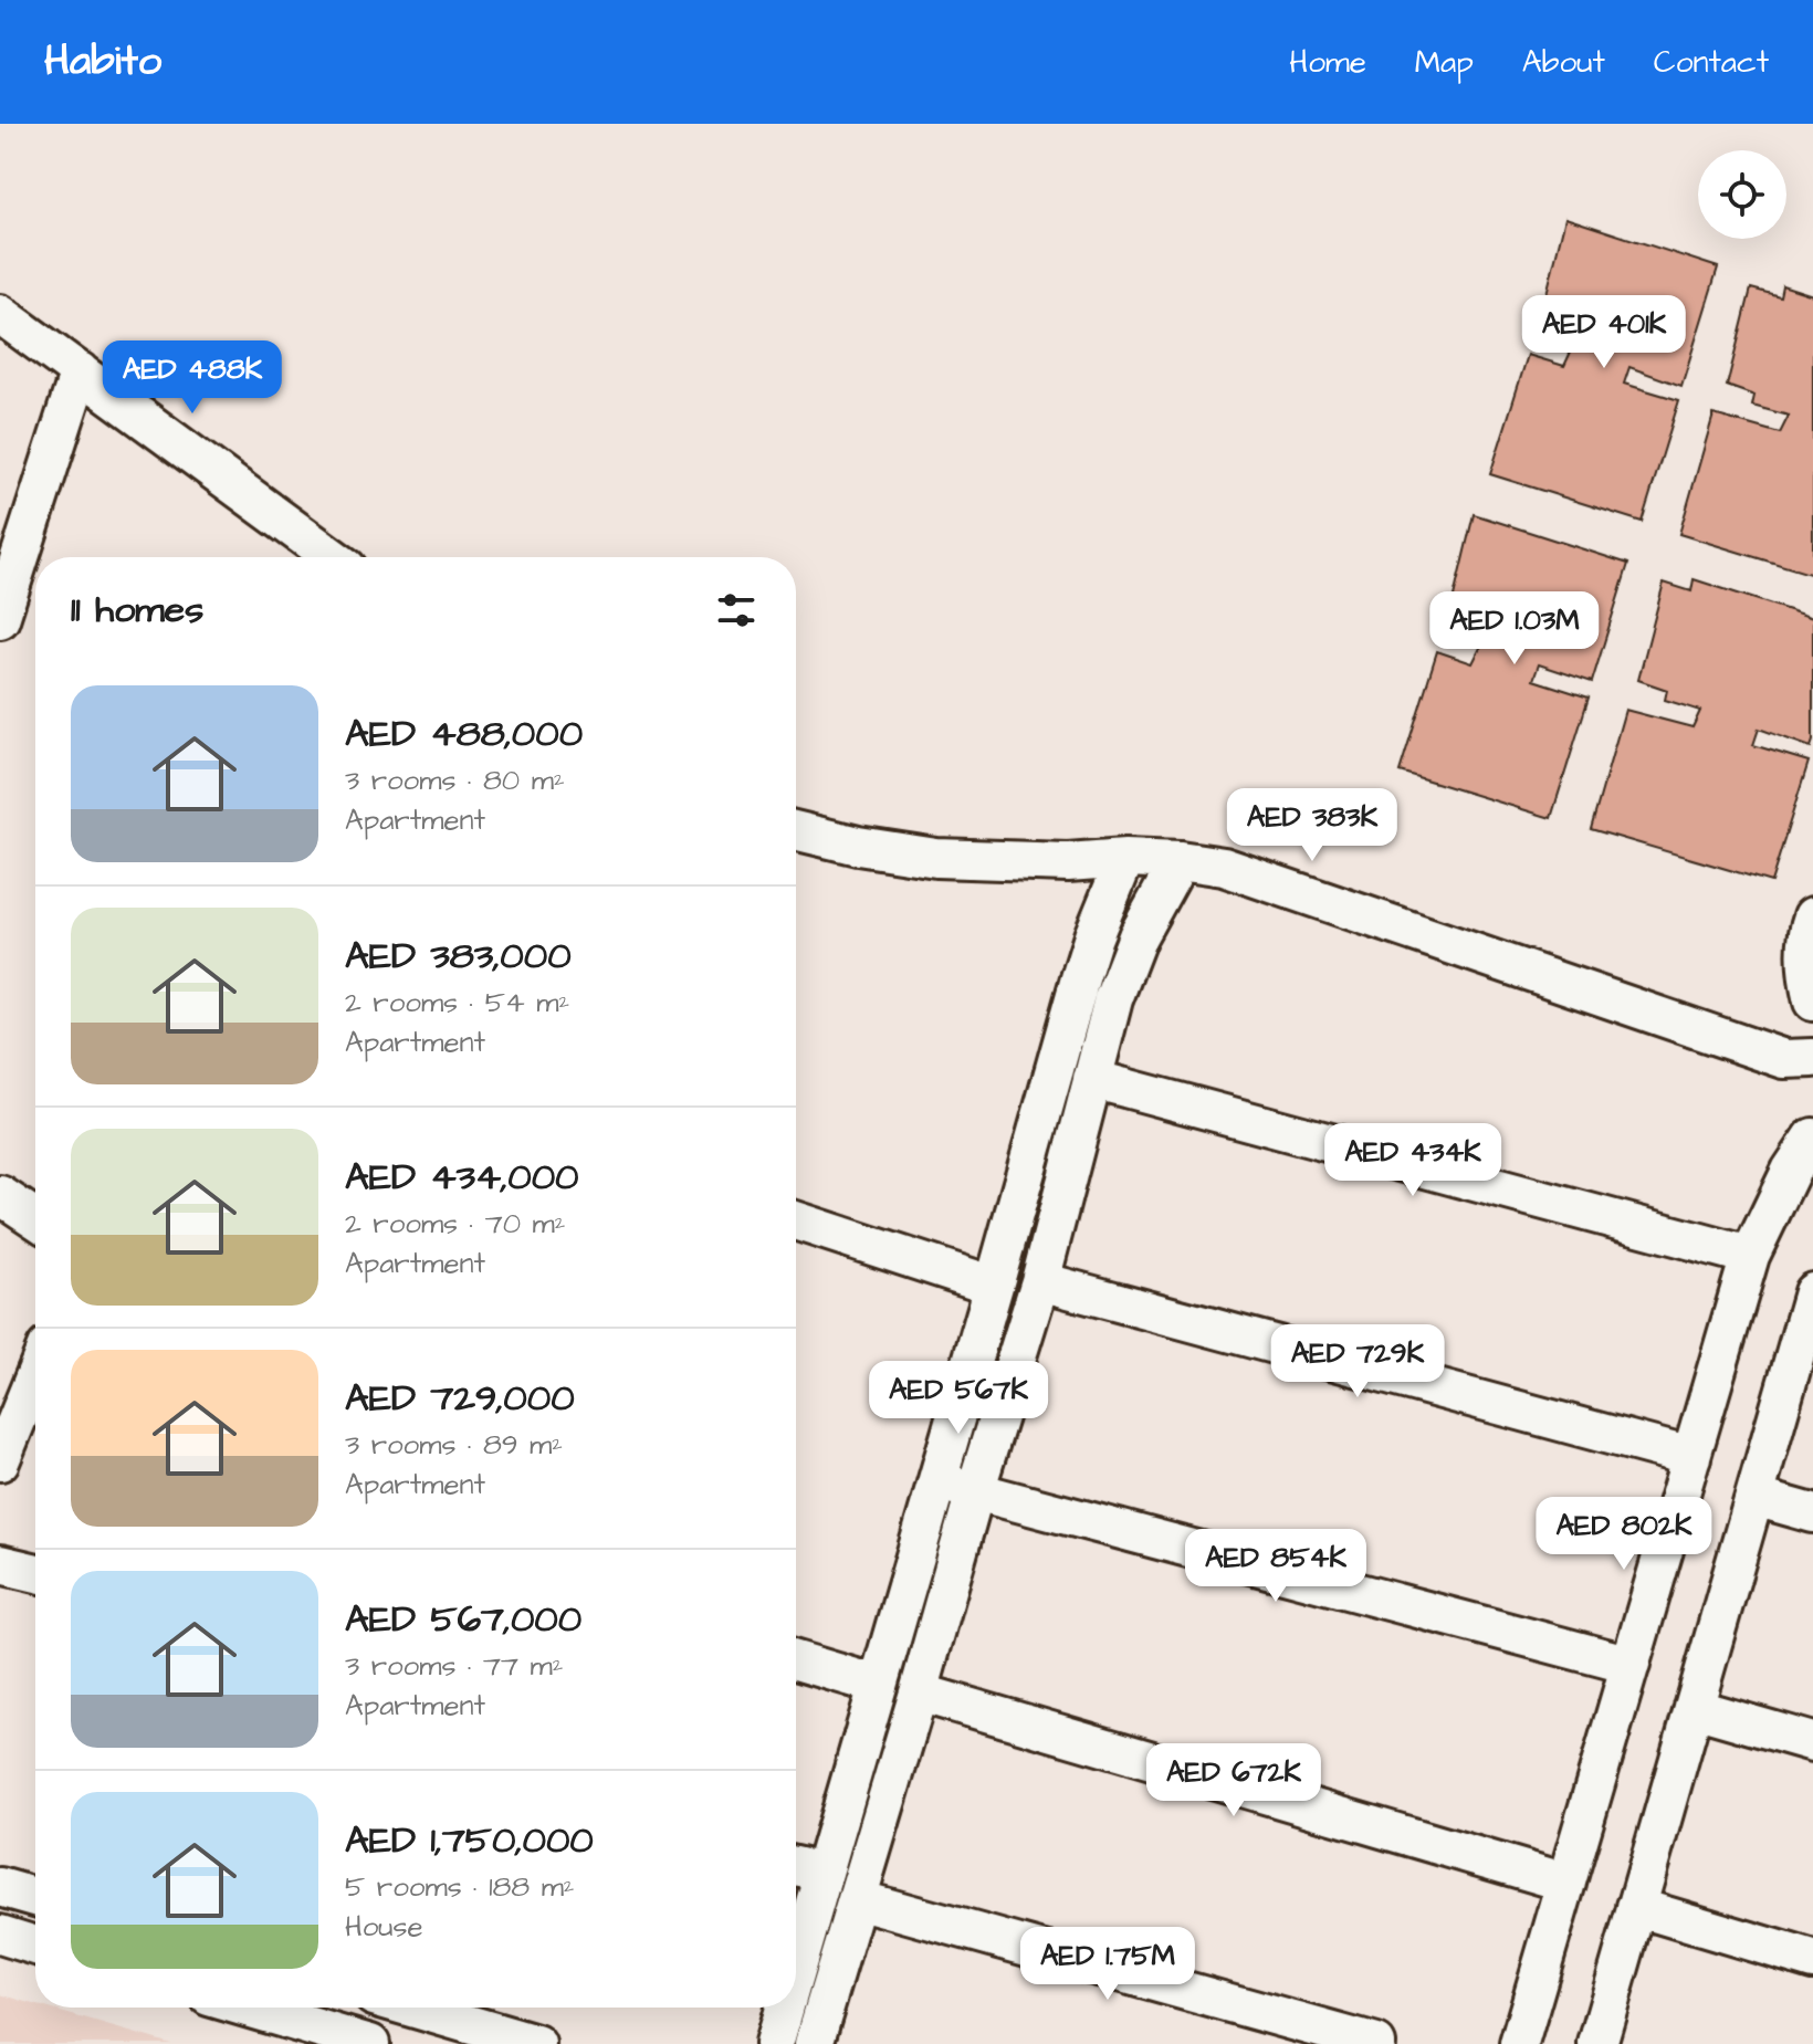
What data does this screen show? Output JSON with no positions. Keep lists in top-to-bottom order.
{
  "page": {
    "header": "Habito",
    "nav": [
      "Home",
      "Map",
      "About",
      "Contact"
    ],
    "price": [
      "AED 401K",
      "AED 488K",
      "AED 1.03M",
      "AED 383K",
      "AED 434K",
      "AED 729K",
      "AED 567K",
      "AED 802K",
      "AED 854K",
      "AED 672K",
      "AED 1.75M"
    ],
    "heading": "11 homes",
    "list": [
      {
        "name": "AED 488,000",
        "note": "3 rooms · 80 m² · Apartment"
      },
      {
        "name": "AED 383,000",
        "note": "2 rooms · 54 m² · Apartment"
      },
      {
        "name": "AED 434,000",
        "note": "2 rooms · 70 m² · Apartment"
      },
      {
        "name": "AED 729,000",
        "note": "3 rooms · 89 m² · Apartment"
      },
      {
        "name": "AED 567,000",
        "note": "3 rooms · 77 m² · Apartment"
      },
      {
        "name": "AED 1,750,000",
        "note": "5 rooms · 188 m² · House"
      }
    ]
  }
}
